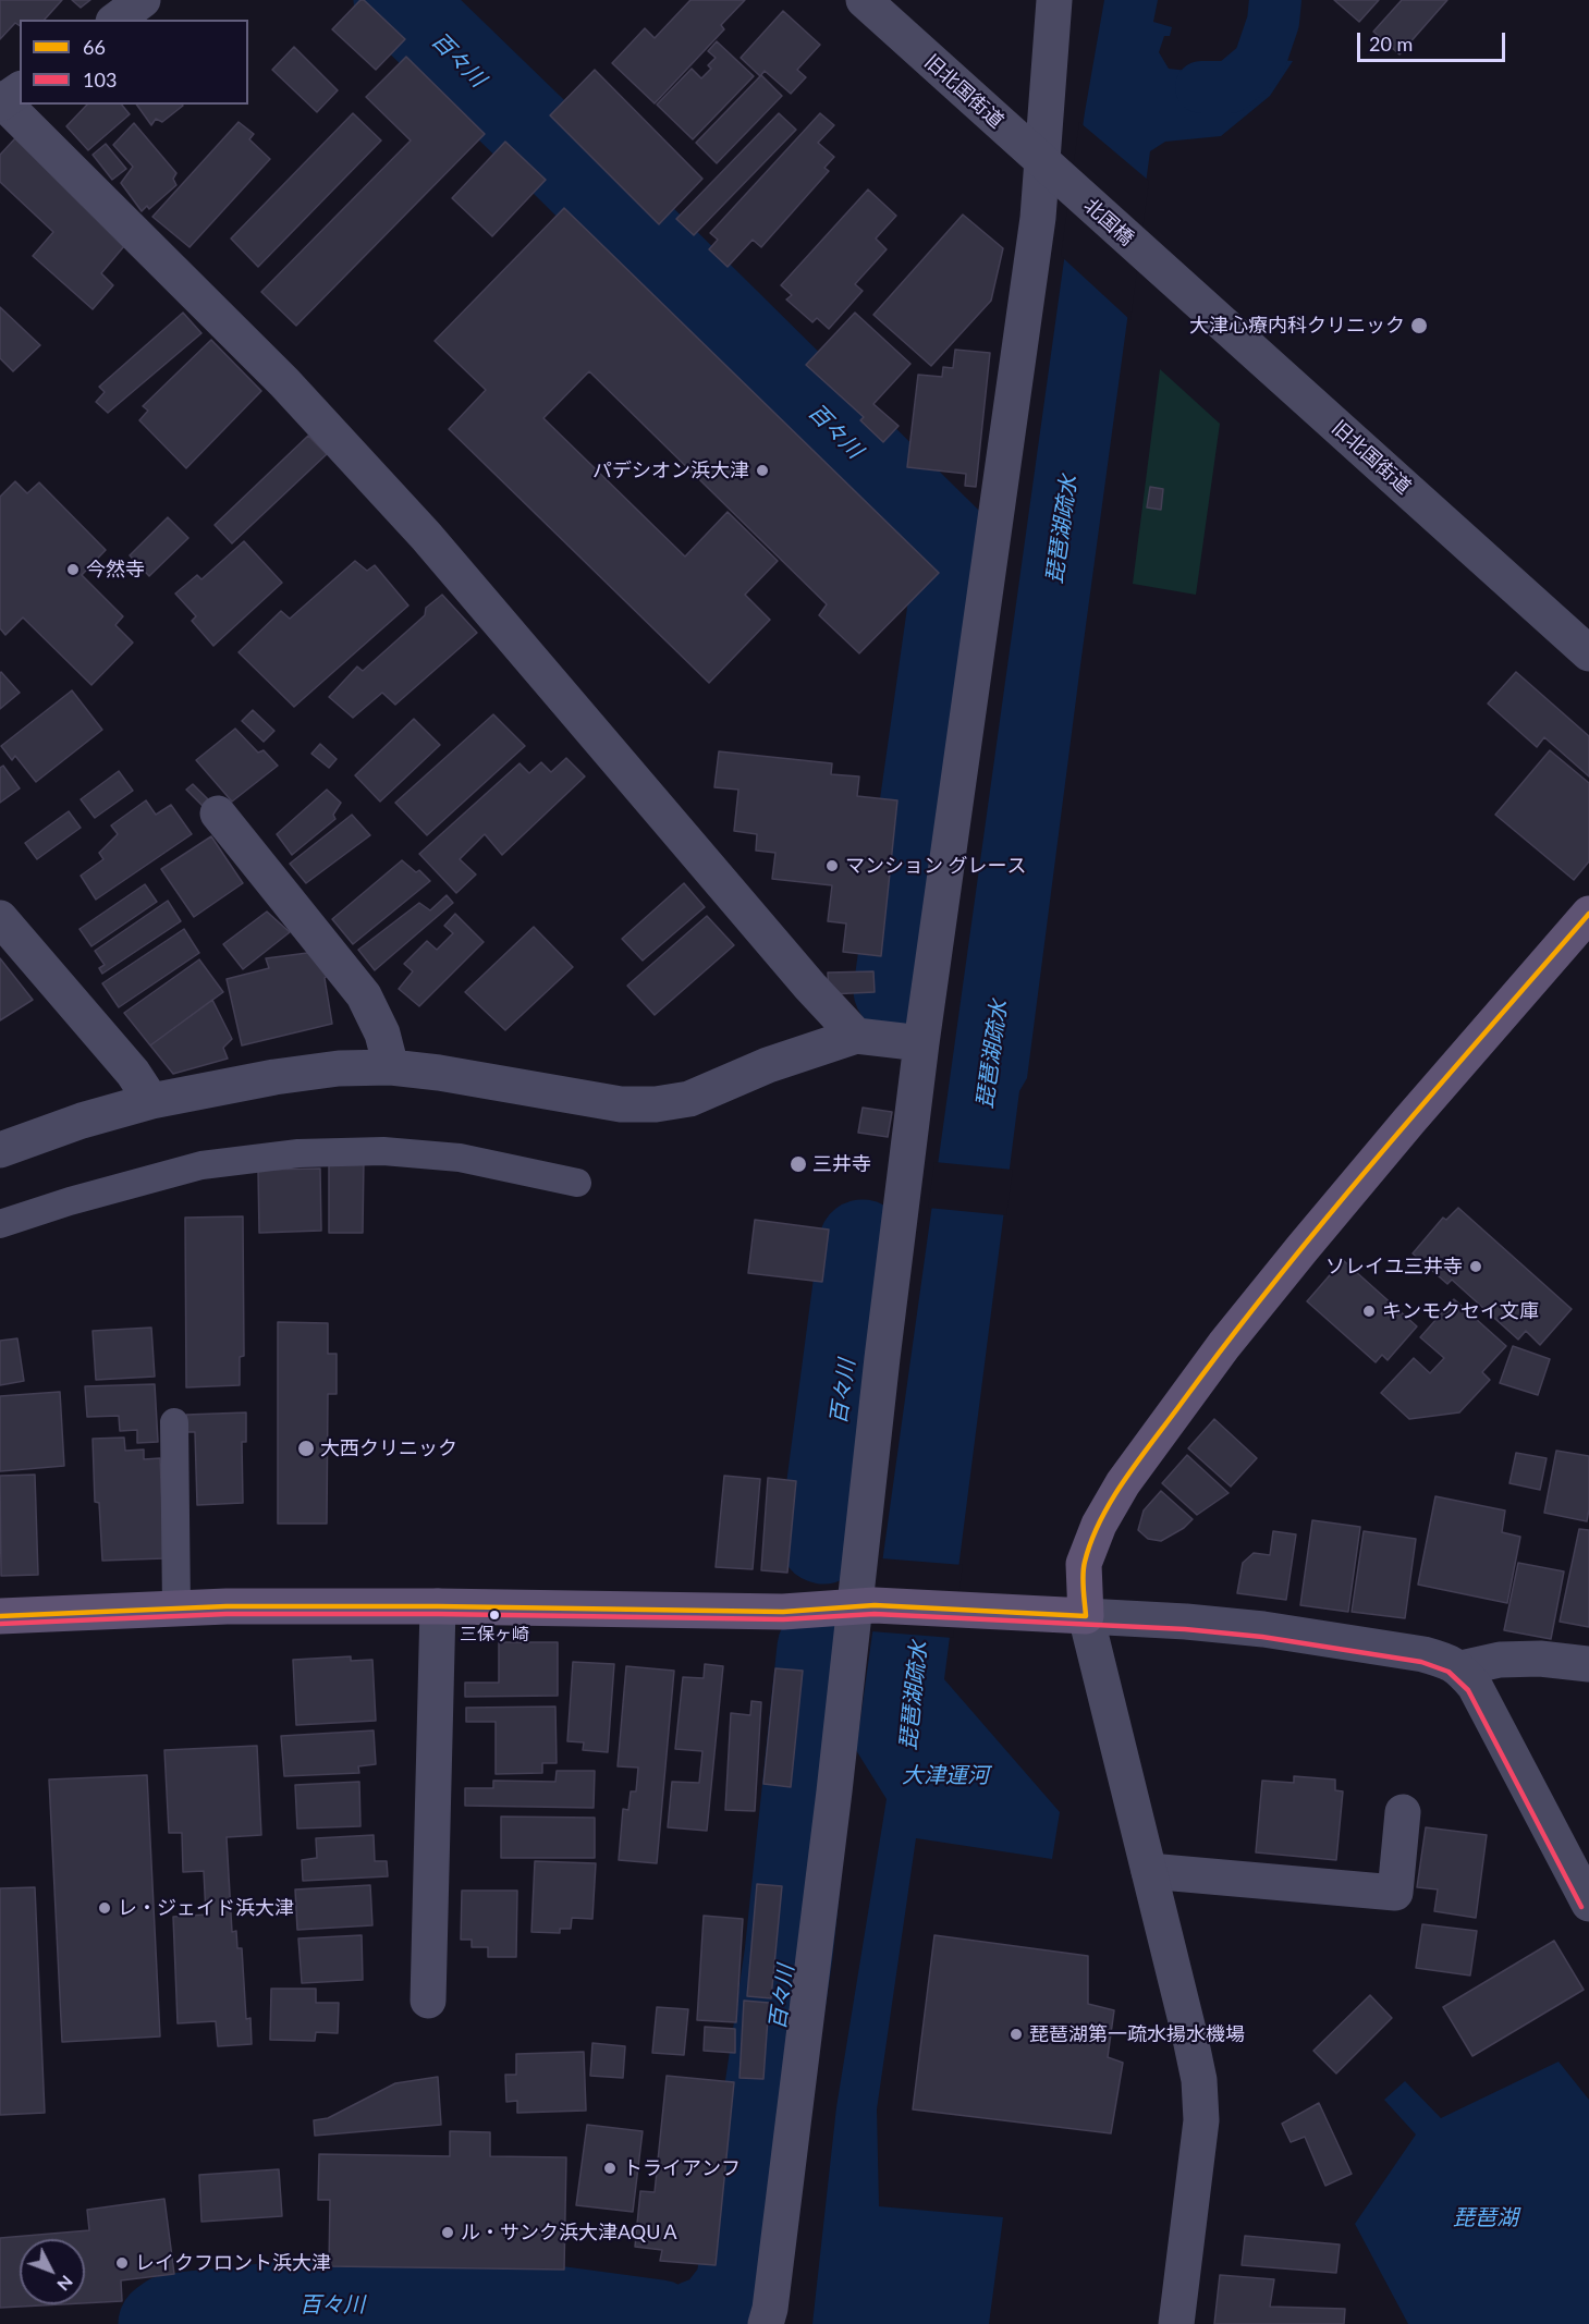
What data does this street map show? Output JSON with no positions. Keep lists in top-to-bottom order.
{
  "streets": {
    "street": ["旧北国街道", "北国橋"]
  },
  "crossings": [
    ["旧北国街道", "北国橋"]
  ],
  "water": [
    "百々川",
    "琵琶湖疏水",
    "大津運河",
    "琵琶湖"
  ],
  "places": [
    "大津心療内科クリニック",
    "パデシオン浜大津",
    "今然寺",
    "マンション グレース",
    "三井寺",
    "ソレイユ三井寺",
    "キンモクセイ文庫",
    "大西クリニック",
    "三保ヶ崎",
    "レ・ジェイド浜大津",
    "琵琶湖第一疏水揚水機場",
    "トライアンフ",
    "ル・サンク浜大津AQUＡ",
    "レイクフロント浜大津"
  ],
  "lines": ["transit line 66", "transit line 103"],
  "legend": ["66", "103"],
  "scale_bar": "20 m",
  "north": "bottom right"
}
